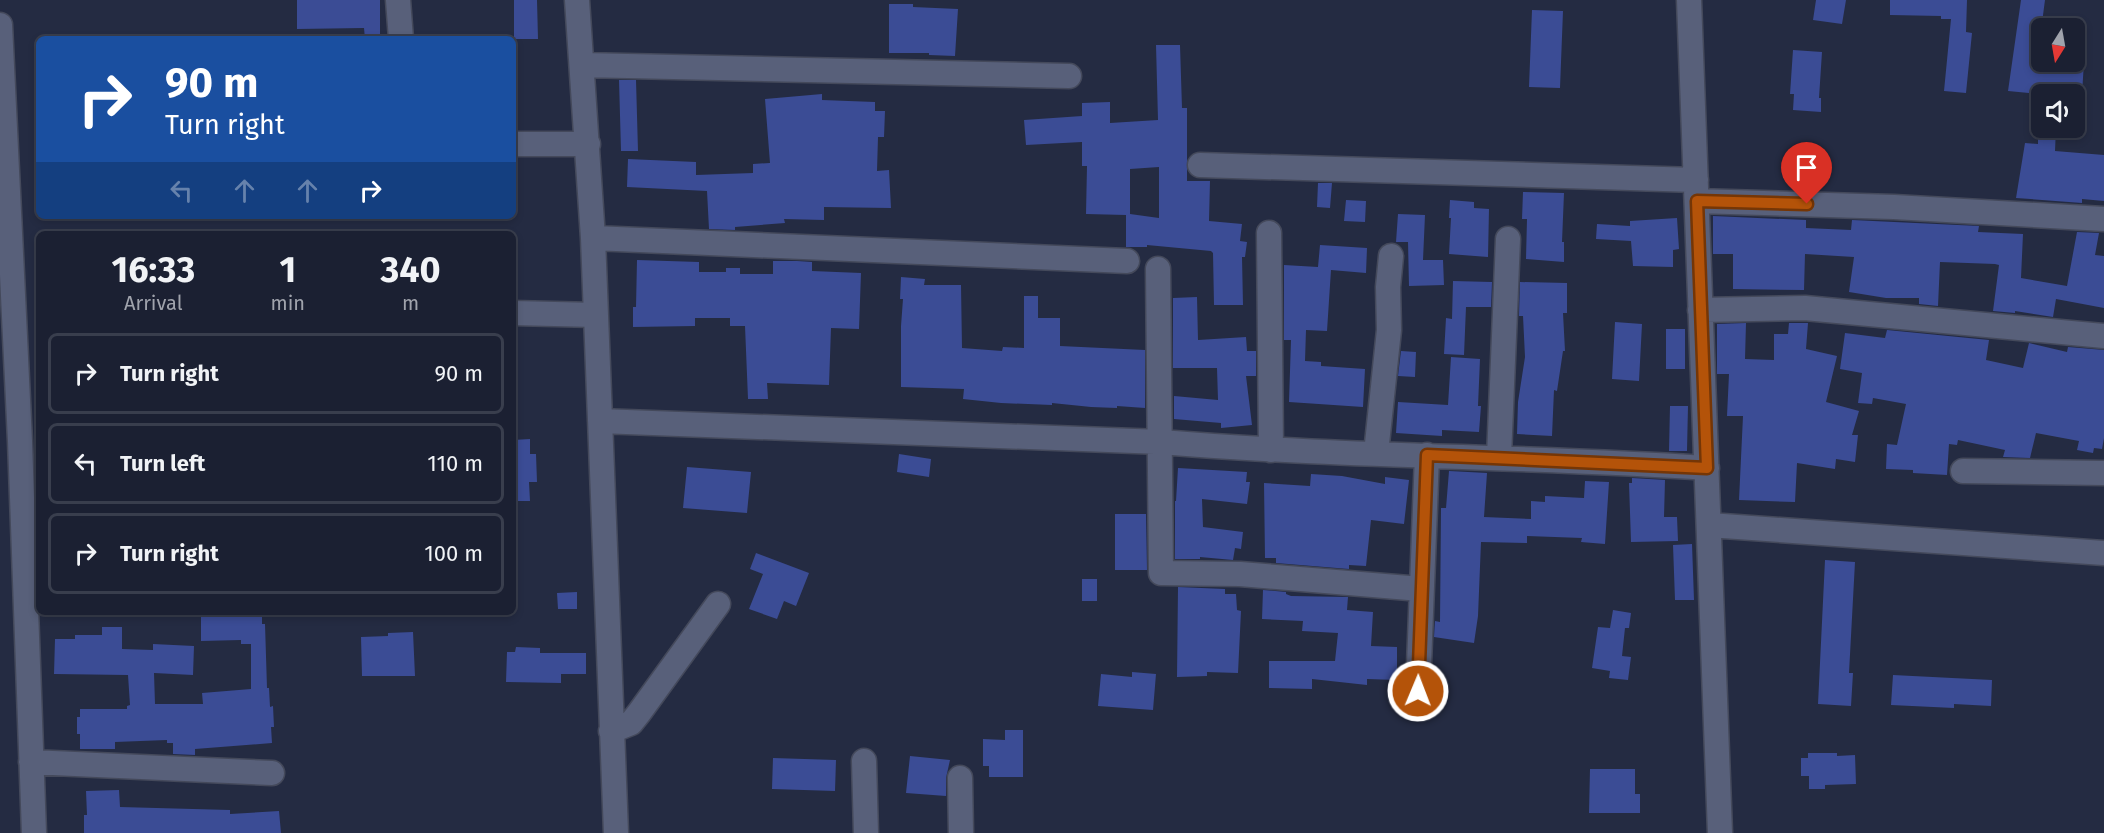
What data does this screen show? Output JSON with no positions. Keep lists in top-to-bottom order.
{
  "north": "bottom",
  "page": {
    "turn": ["90 m", "Turn right"],
    "eta": [
      "16:33",
      "Arrival",
      "1",
      "min",
      "340",
      "m"
    ],
    "list": [
      {
        "name": "Turn right",
        "value": "90 m"
      },
      {
        "name": "Turn left",
        "value": "110 m"
      },
      {
        "name": "Turn right",
        "value": "100 m"
      }
    ]
  }
}
